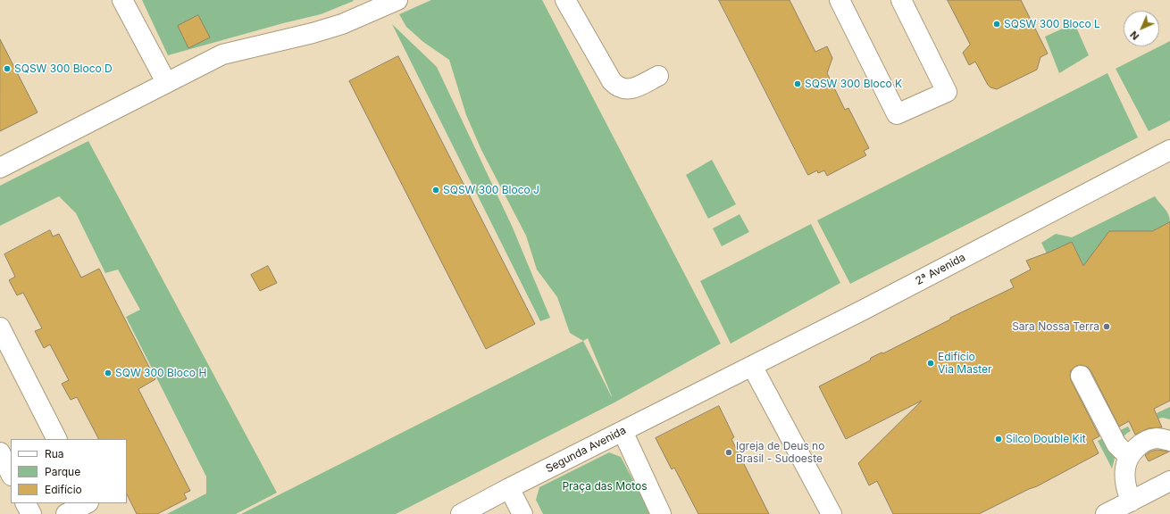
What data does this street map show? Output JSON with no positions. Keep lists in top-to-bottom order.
{
  "streets": {
    "street": ["2ª Avenida", "Segunda Avenida"]
  },
  "crossings": [
    ["2ª Avenida", "Segunda Avenida"]
  ],
  "parks": ["Praça das Motos"],
  "places": [
    "SQSW 300 Bloco L",
    "SQSW 300 Bloco D",
    "SQSW 300 Bloco K",
    "SQSW 300 Bloco J",
    "Sara Nossa Terra",
    "Edifício Via Master",
    "SQW 300 Bloco H",
    "Silco Double Kit",
    "Igreja de Deus no Brasil - Sudoeste"
  ],
  "legend": ["Rua", "Parque", "Edifício"],
  "north": "bottom left"
}
